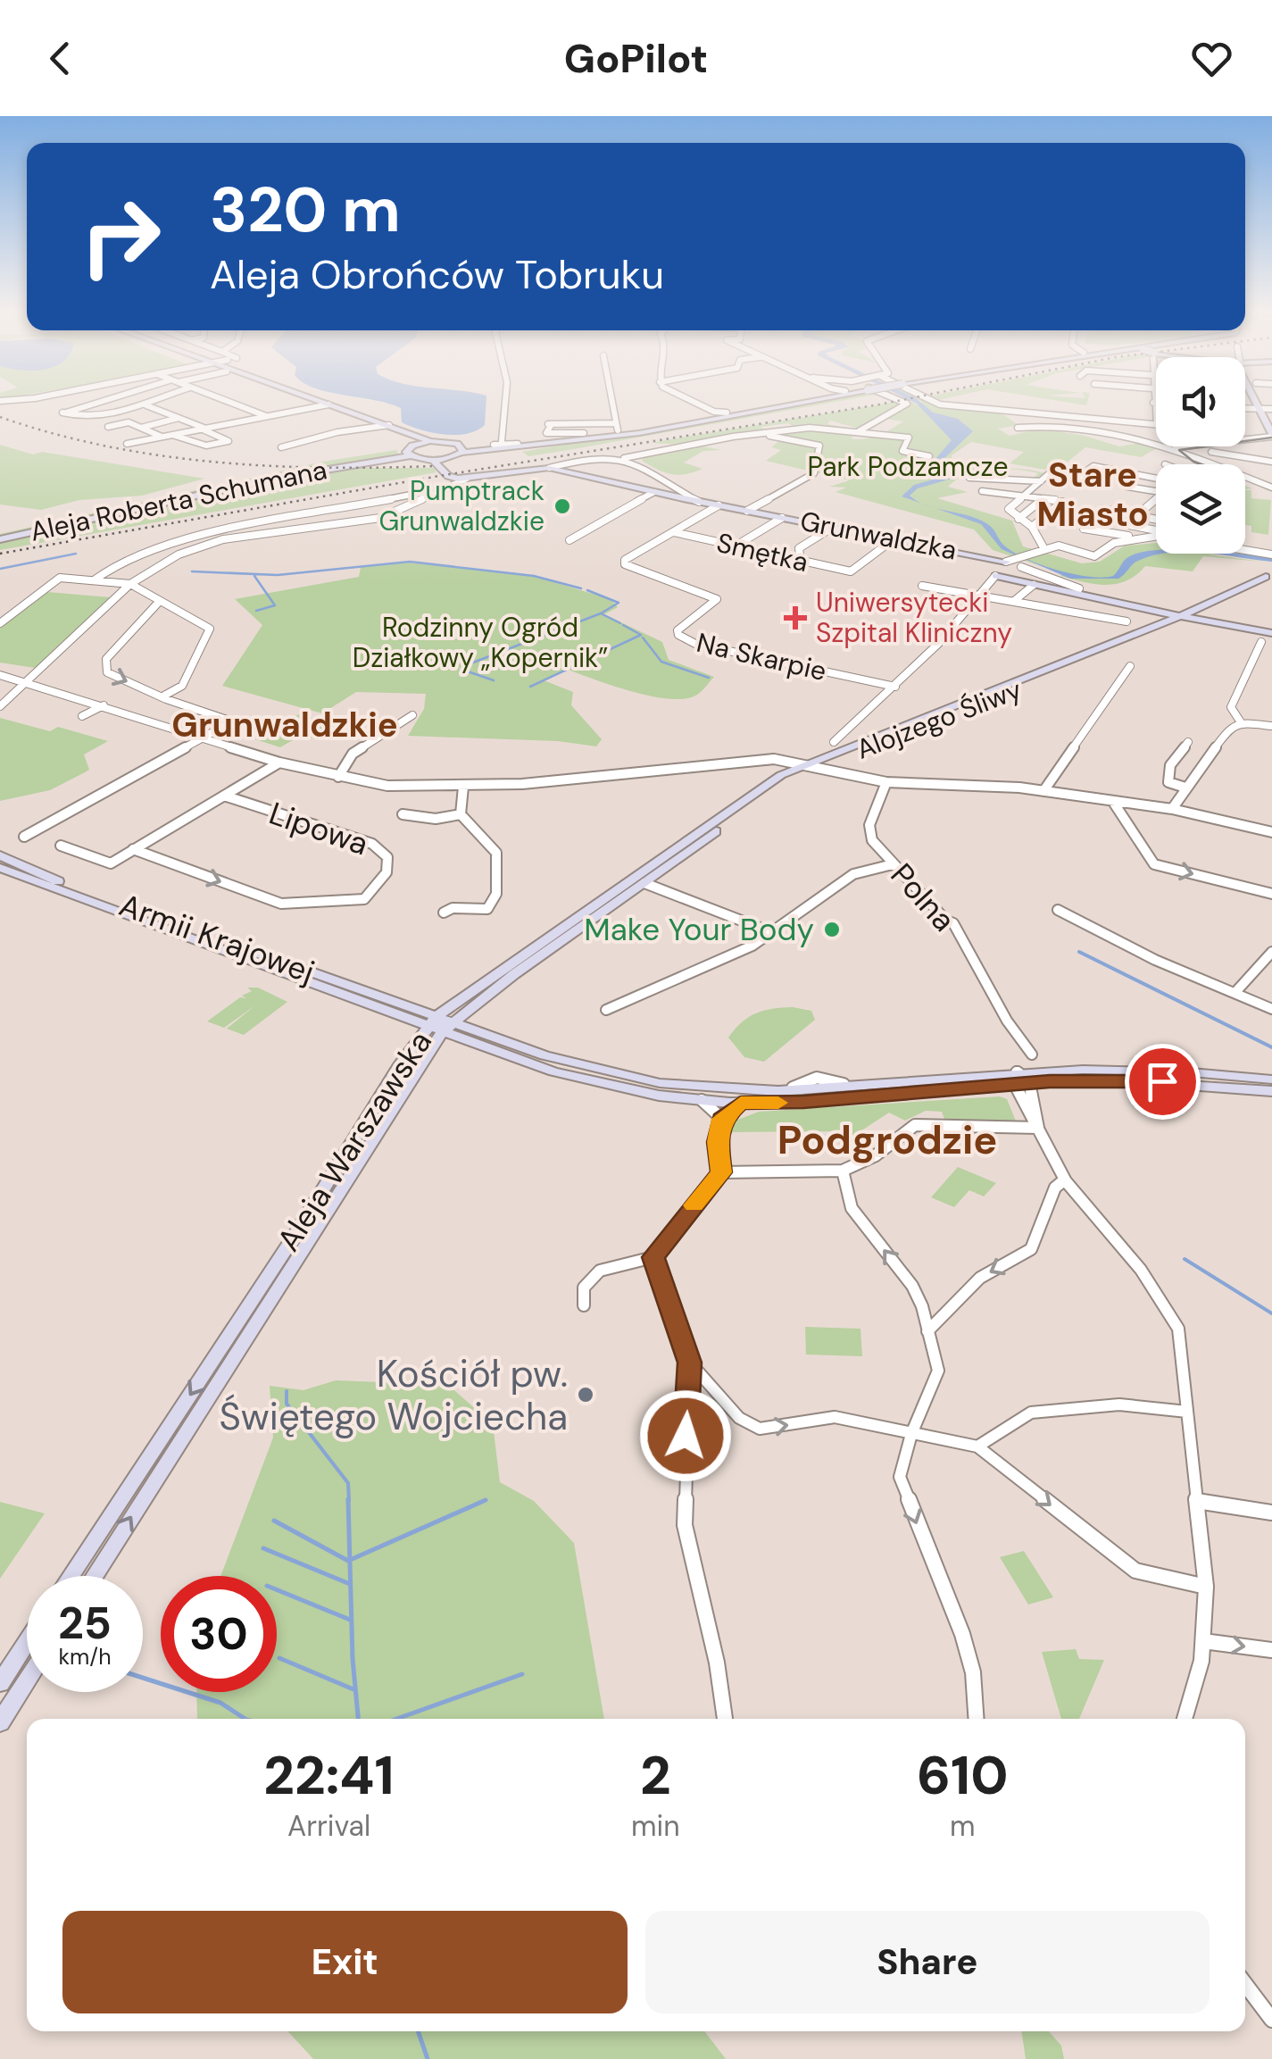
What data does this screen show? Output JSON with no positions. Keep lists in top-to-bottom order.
{
  "streets": {
    "main road": [
      "Aleja Roberta Schumana",
      "Grunwaldzka",
      "Alojzego Śliwy",
      "Armii Krajowej",
      "Aleja Warszawska"
    ],
    "street": [
      "Smętka",
      "Na Skarpie",
      "Lipowa",
      "Polna"
    ]
  },
  "crossings": [
    ["Grunwaldzka", "Smętka"],
    ["Smętka", "Na Skarpie"],
    ["Alojzego Śliwy", "Aleja Warszawska"],
    ["Armii Krajowej", "Aleja Warszawska"]
  ],
  "districts": ["Stare Miasto", "Grunwaldzkie", "Podgrodzie"],
  "parks": ["Park Podzamcze", "Rodzinny Ogród Działkowy „Kopernik”"],
  "places": {
    "other": ["Pumptrack Grunwaldzkie", "Make Your Body", "Kościół pw. Świętego Wojciecha"],
    "health": ["Uniwersytecki Szpital Kliniczny"]
  },
  "page": {
    "header": "GoPilot",
    "turn": ["320 m", "Aleja Obrońców Tobruku"],
    "speed": "25 km/h",
    "limit": "30",
    "eta": [
      "22:41",
      "Arrival",
      "2",
      "min",
      "610",
      "m"
    ],
    "buttons": ["Exit", "Share"]
  }
}
